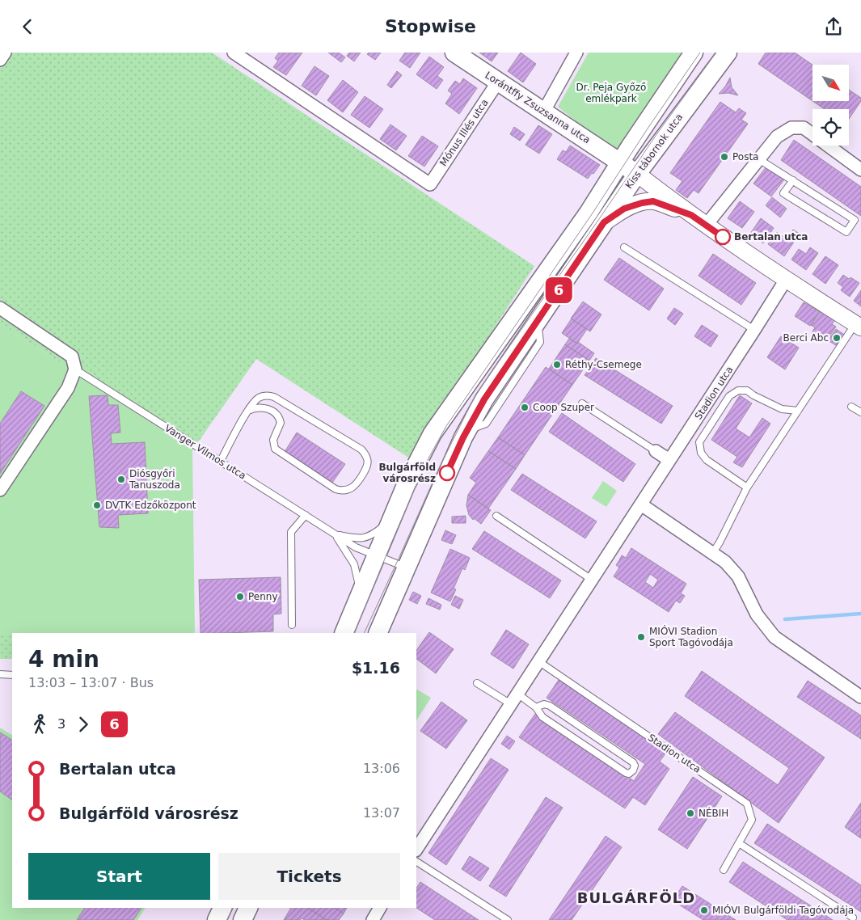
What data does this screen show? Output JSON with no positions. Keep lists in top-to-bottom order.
{
  "streets": {
    "main road": ["Lorántffy Zsuzsanna utca", "Kiss tábornok utca"],
    "street": ["Mónus Illés utca", "Stadion utca", "Vanger Vilmos utca"]
  },
  "crossings": [
    ["Lorántffy Zsuzsanna utca", "Mónus Illés utca"],
    ["Lorántffy Zsuzsanna utca", "Kiss tábornok utca"],
    ["Kiss tábornok utca", "Vanger Vilmos utca"]
  ],
  "districts": ["BULGÁRFÖLD"],
  "parks": ["Dr. Peja Győző emlékpark"],
  "places": [
    "Posta",
    "Bertalan utca",
    "Berci Abc",
    "Réthy-Csemege",
    "Coop Szuper",
    "Bulgárföld városrész",
    "Diósgyőri Tanuszoda",
    "DVTK Edzőközpont",
    "Penny",
    "MIÓVI Stadion Sport Tagóvodája",
    "NÉBIH",
    "MIÓVI Bulgárföldi Tagóvodája"
  ],
  "lines": ["bus line 6"],
  "north": "bottom right",
  "page": {
    "header": "Stopwise",
    "on_map": "6",
    "heading": ["4 min", "13:03 – 13:07 · Bus", "$1.16"],
    "legs": ["3", "6"],
    "list": [
      {
        "name": "Bertalan utca",
        "value": "13:06"
      },
      {
        "name": "Bulgárföld városrész",
        "value": "13:07"
      }
    ],
    "buttons": ["Start", "Tickets"]
  }
}
